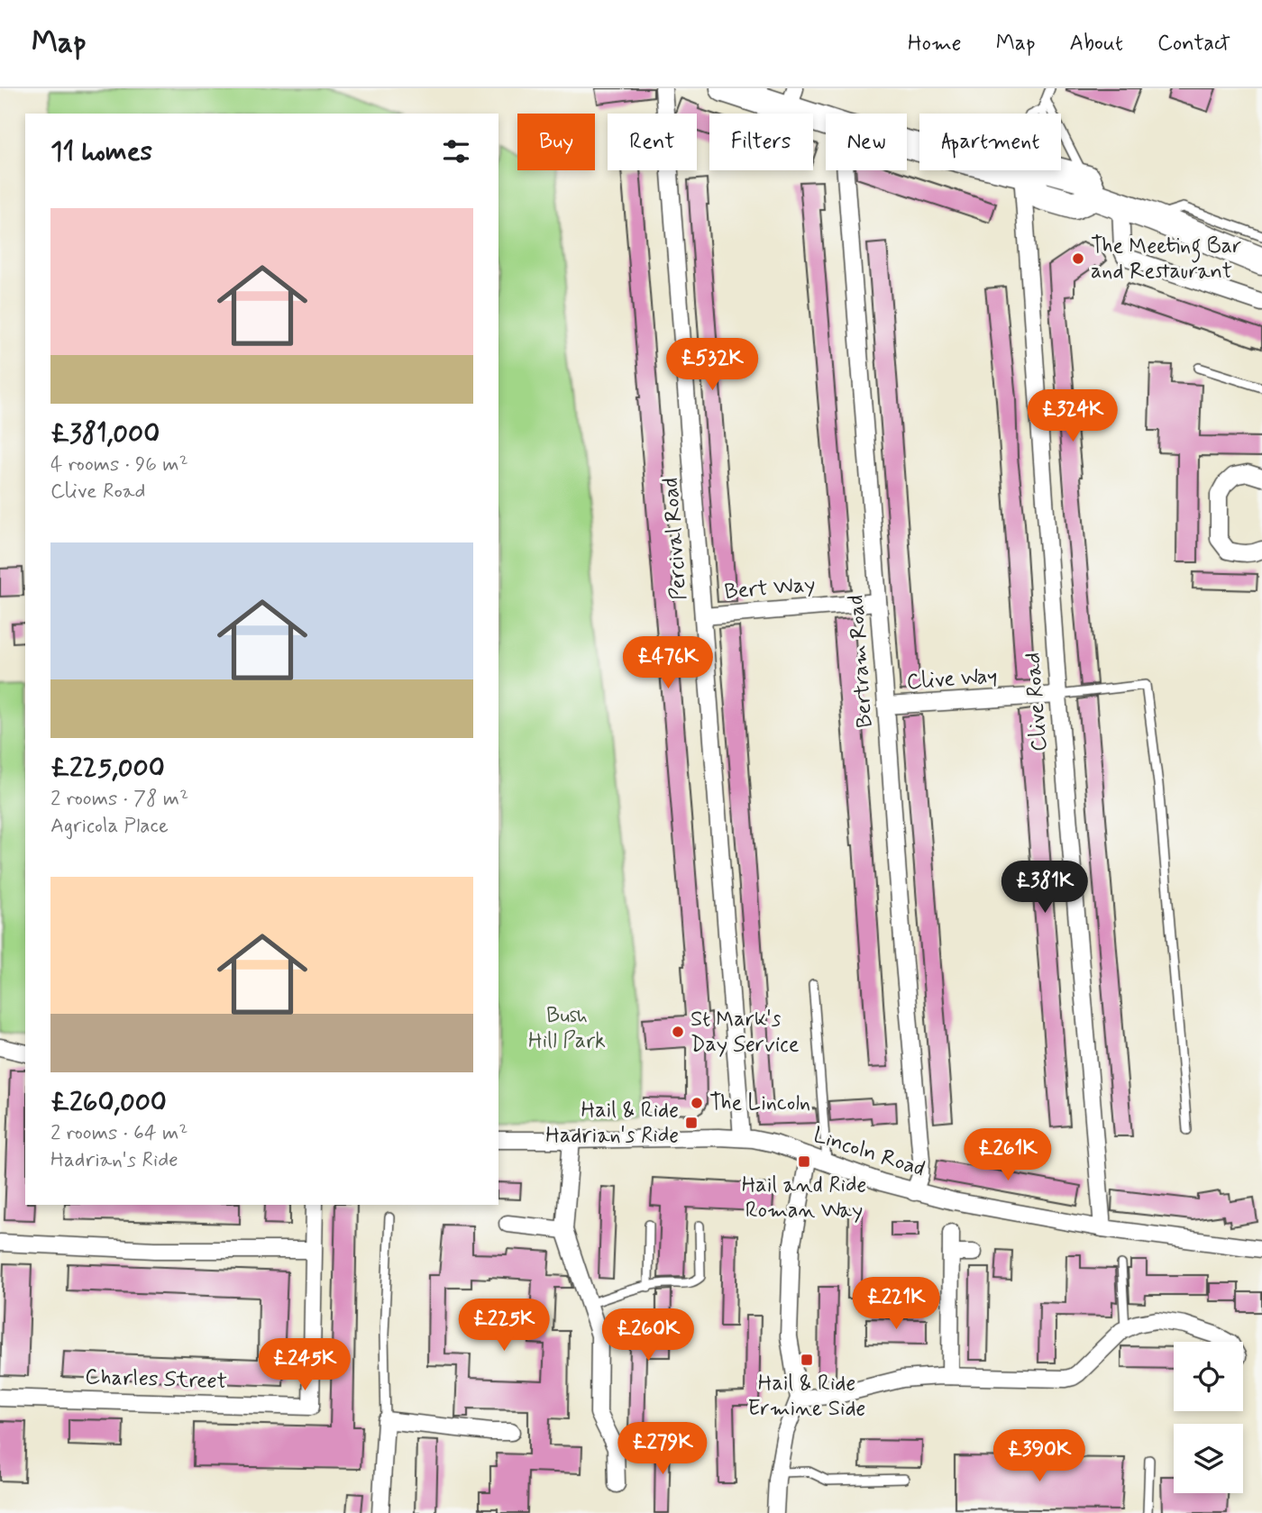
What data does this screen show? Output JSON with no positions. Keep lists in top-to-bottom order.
{
  "streets": {
    "street": [
      "Percival Road",
      "Bert Way",
      "Bertram Road",
      "Clive Way",
      "Clive Road",
      "Lincoln Road",
      "Charles Street"
    ]
  },
  "crossings": [
    ["Percival Road", "Bert Way"],
    ["Percival Road", "Lincoln Road"],
    ["Bert Way", "Bertram Road"],
    ["Bertram Road", "Clive Way"],
    ["Bertram Road", "Lincoln Road"],
    ["Clive Way", "Clive Road"],
    ["Clive Road", "Lincoln Road"]
  ],
  "parks": ["Bush Hill Park"],
  "places": {
    "other": ["The Meeting Bar and Restaurant", "St Mark's Day Service", "The Lincoln"],
    "transit": ["Hail & Ride Hadrian's Ride", "Hail and Ride Roman Way", "Hail & Ride Ermine Side"]
  },
  "page": {
    "header": "Map",
    "nav": [
      "Home",
      "Map",
      "About",
      "Contact"
    ],
    "chip": [
      "Buy",
      "Rent",
      "Filters",
      "New",
      "Apartment"
    ],
    "heading": "11 homes",
    "list": [
      {
        "name": "£381,000",
        "note": "4 rooms · 96 m² · Clive Road"
      },
      {
        "name": "£225,000",
        "note": "2 rooms · 78 m² · Agricola Place"
      },
      {
        "name": "£260,000",
        "note": "2 rooms · 64 m² · Hadrian's Ride"
      }
    ],
    "price": [
      "£532K",
      "£324K",
      "£476K",
      "£381K",
      "£261K",
      "£221K",
      "£225K",
      "£260K",
      "£245K",
      "£279K",
      "£390K"
    ]
  }
}
